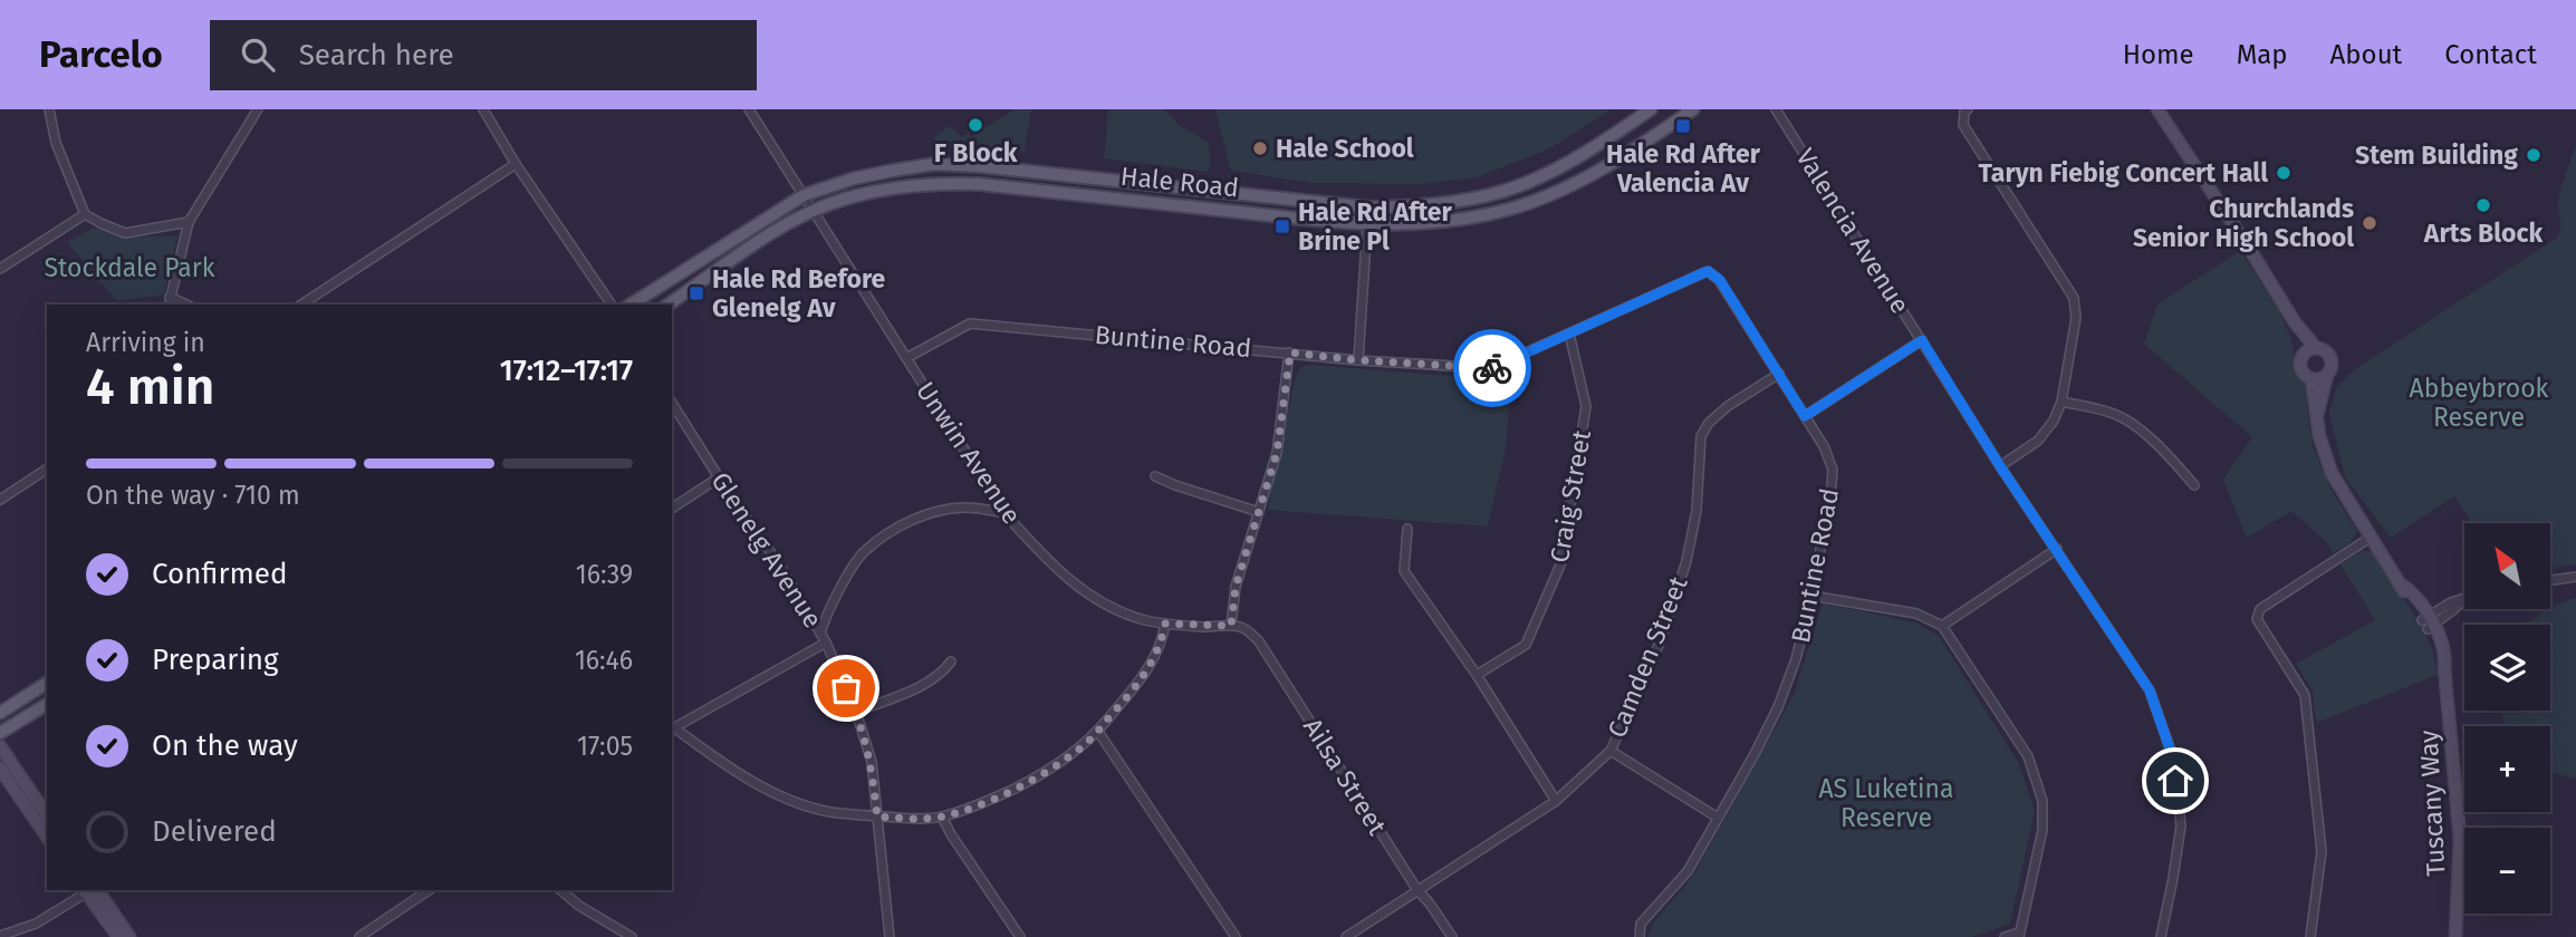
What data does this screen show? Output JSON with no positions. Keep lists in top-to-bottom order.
{
  "streets": {
    "main road": ["Hale Road"],
    "street": [
      "Valencia Avenue",
      "Buntine Road",
      "Unwin Avenue",
      "Craig Street",
      "Glenelg Avenue",
      "Camden Street",
      "Ailsa Street",
      "Tuscany Way"
    ]
  },
  "crossings": [
    ["Hale Road", "Unwin Avenue"],
    ["Buntine Road", "Unwin Avenue"],
    ["Buntine Road", "Craig Street"],
    ["Buntine Road", "Camden Street"],
    ["Unwin Avenue", "Ailsa Street"],
    ["Camden Street", "Ailsa Street"]
  ],
  "parks": ["Stockdale Park", "Abbeybrook Reserve", "AS Luketina Reserve"],
  "places": {
    "other": [
      "F Block",
      "Hale School",
      "Stem Building",
      "Taryn Fiebig Concert Hall",
      "Arts Block",
      "Churchlands Senior High School"
    ],
    "transit": ["Hale Rd After Valencia Av", "Hale Rd After Brine Pl", "Hale Rd Before Glenelg Av"]
  },
  "north": "top left",
  "page": {
    "header": "Parcelo",
    "search": "Search here",
    "nav": [
      "Home",
      "Map",
      "About",
      "Contact"
    ],
    "heading": ["4 min", "Arriving in", "17:12–17:17"],
    "bar": "On the way · 710 m",
    "map_buttons": ["+", "−"],
    "list": [
      ["Confirmed", "16:39"],
      ["Preparing", "16:46"],
      ["On the way", "17:05"],
      "Delivered"
    ]
  }
}
